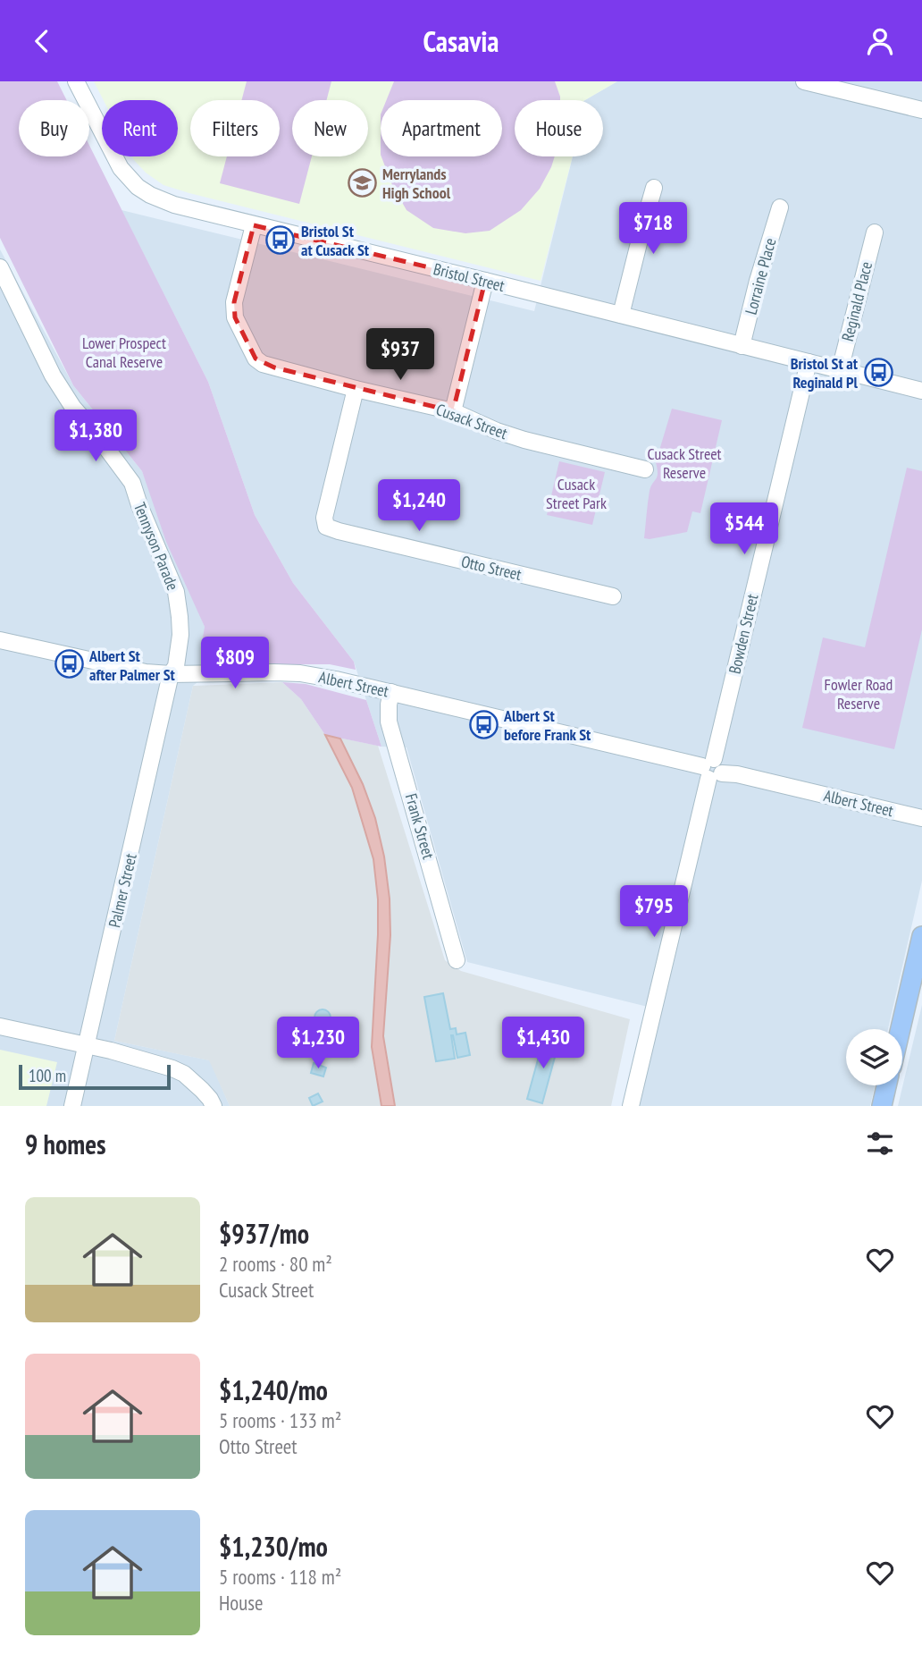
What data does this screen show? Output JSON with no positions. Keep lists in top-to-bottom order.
{
  "streets": {
    "street": [
      "Lorraine Place",
      "Bristol Street",
      "Reginald Place",
      "Cusack Street",
      "Tennyson Parade",
      "Otto Street",
      "Bowden Street",
      "Albert Street",
      "Frank Street",
      "Palmer Street"
    ]
  },
  "crossings": [
    ["Lorraine Place", "Bristol Street"],
    ["Bristol Street", "Reginald Place"],
    ["Bristol Street", "Cusack Street"],
    ["Bristol Street", "Bowden Street"],
    ["Cusack Street", "Otto Street"],
    ["Tennyson Parade", "Albert Street"],
    ["Tennyson Parade", "Palmer Street"],
    ["Bowden Street", "Albert Street"],
    ["Albert Street", "Frank Street"],
    ["Albert Street", "Palmer Street"]
  ],
  "parks": [
    "Lower Prospect Canal Reserve",
    "Cusack Street Reserve",
    "Cusack Street Park",
    "Fowler Road Reserve"
  ],
  "places": {
    "school or university": ["Merrylands High School"],
    "bus stop": [
      "Bristol St at Cusack St",
      "Bristol St at Reginald Pl",
      "Albert St after Palmer St",
      "Albert St before Frank St"
    ]
  },
  "scale_bar": "100 m",
  "page": {
    "header": "Casavia",
    "chip": [
      "Buy",
      "Rent",
      "Filters",
      "New",
      "Apartment",
      "House"
    ],
    "price": [
      "$718",
      "$937",
      "$1,380",
      "$1,240",
      "$544",
      "$809",
      "$795",
      "$1,230",
      "$1,430"
    ],
    "scale": "100 m",
    "heading": "9 homes",
    "list": [
      {
        "name": "$937/mo",
        "note": "2 rooms · 80 m² · Cusack Street"
      },
      {
        "name": "$1,240/mo",
        "note": "5 rooms · 133 m² · Otto Street"
      },
      {
        "name": "$1,230/mo",
        "note": "5 rooms · 118 m² · House"
      }
    ]
  }
}
